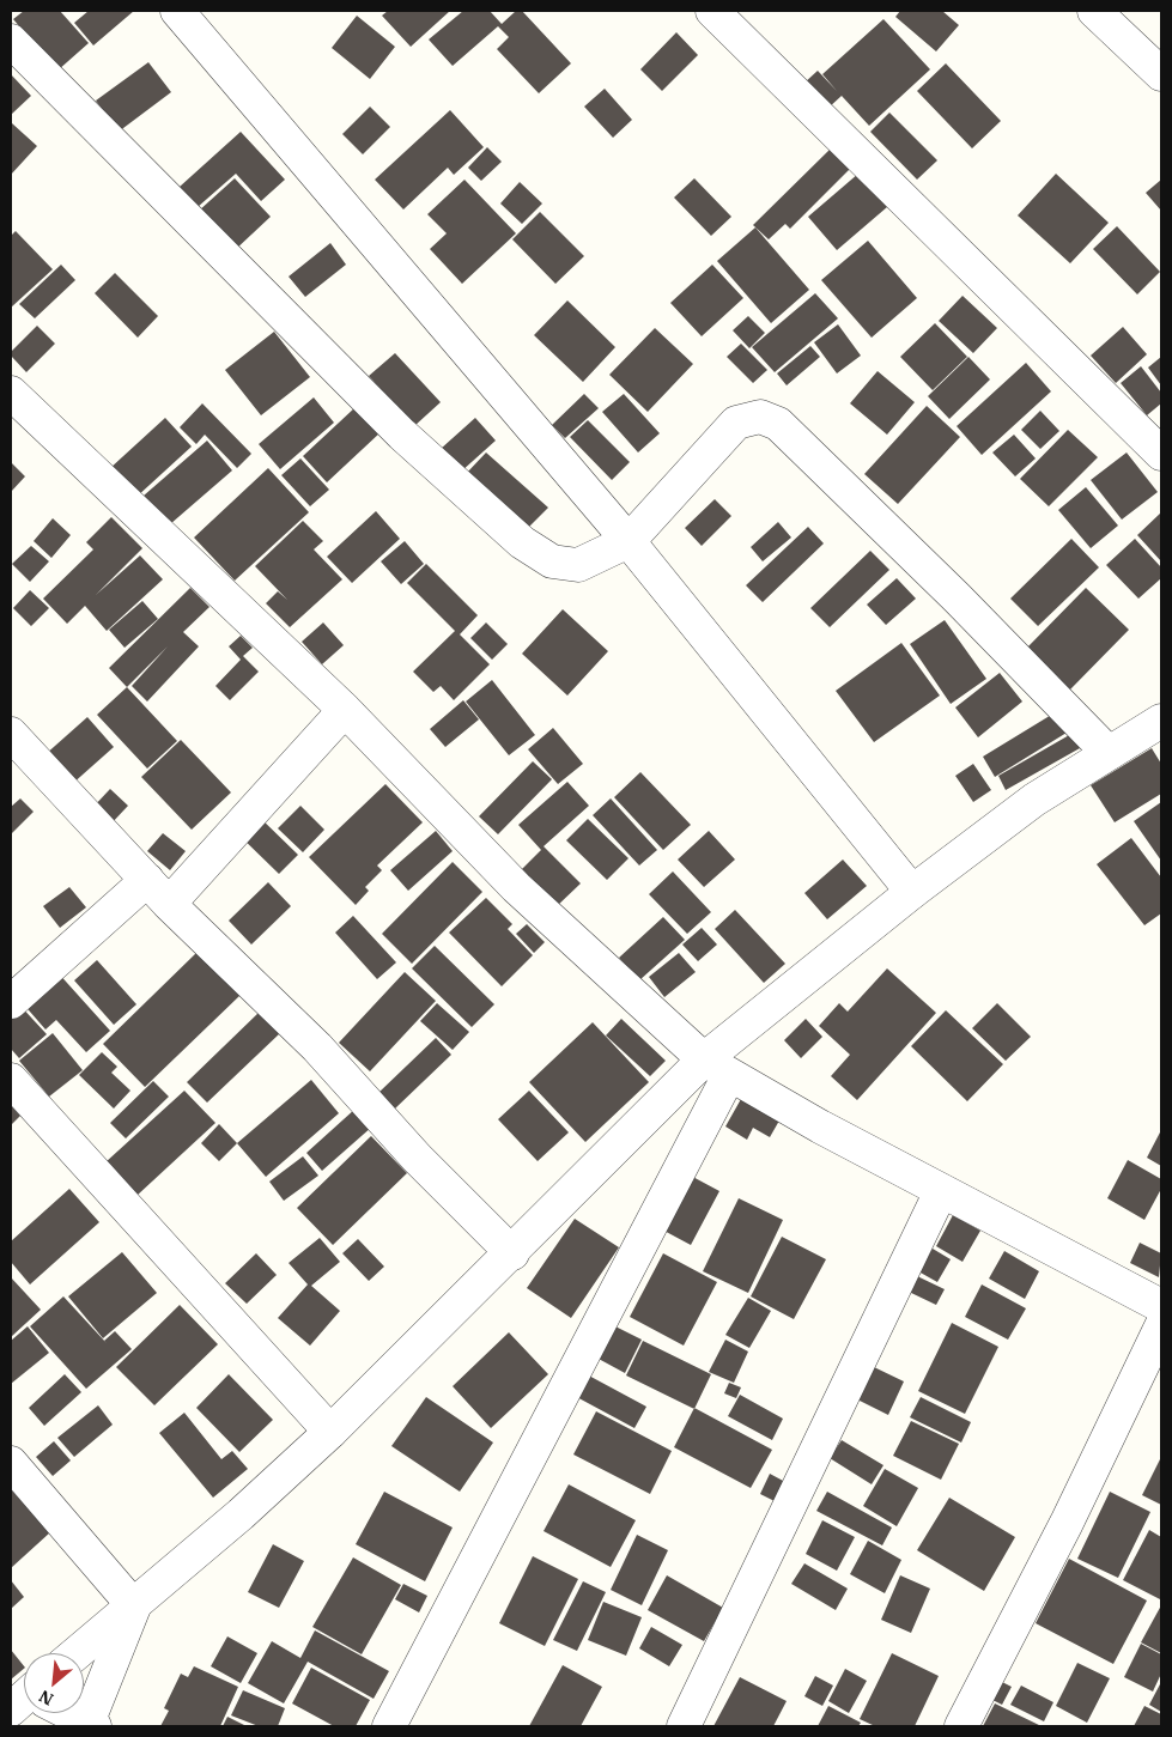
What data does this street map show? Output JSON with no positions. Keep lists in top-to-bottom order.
{
  "north": "bottom left"
}
